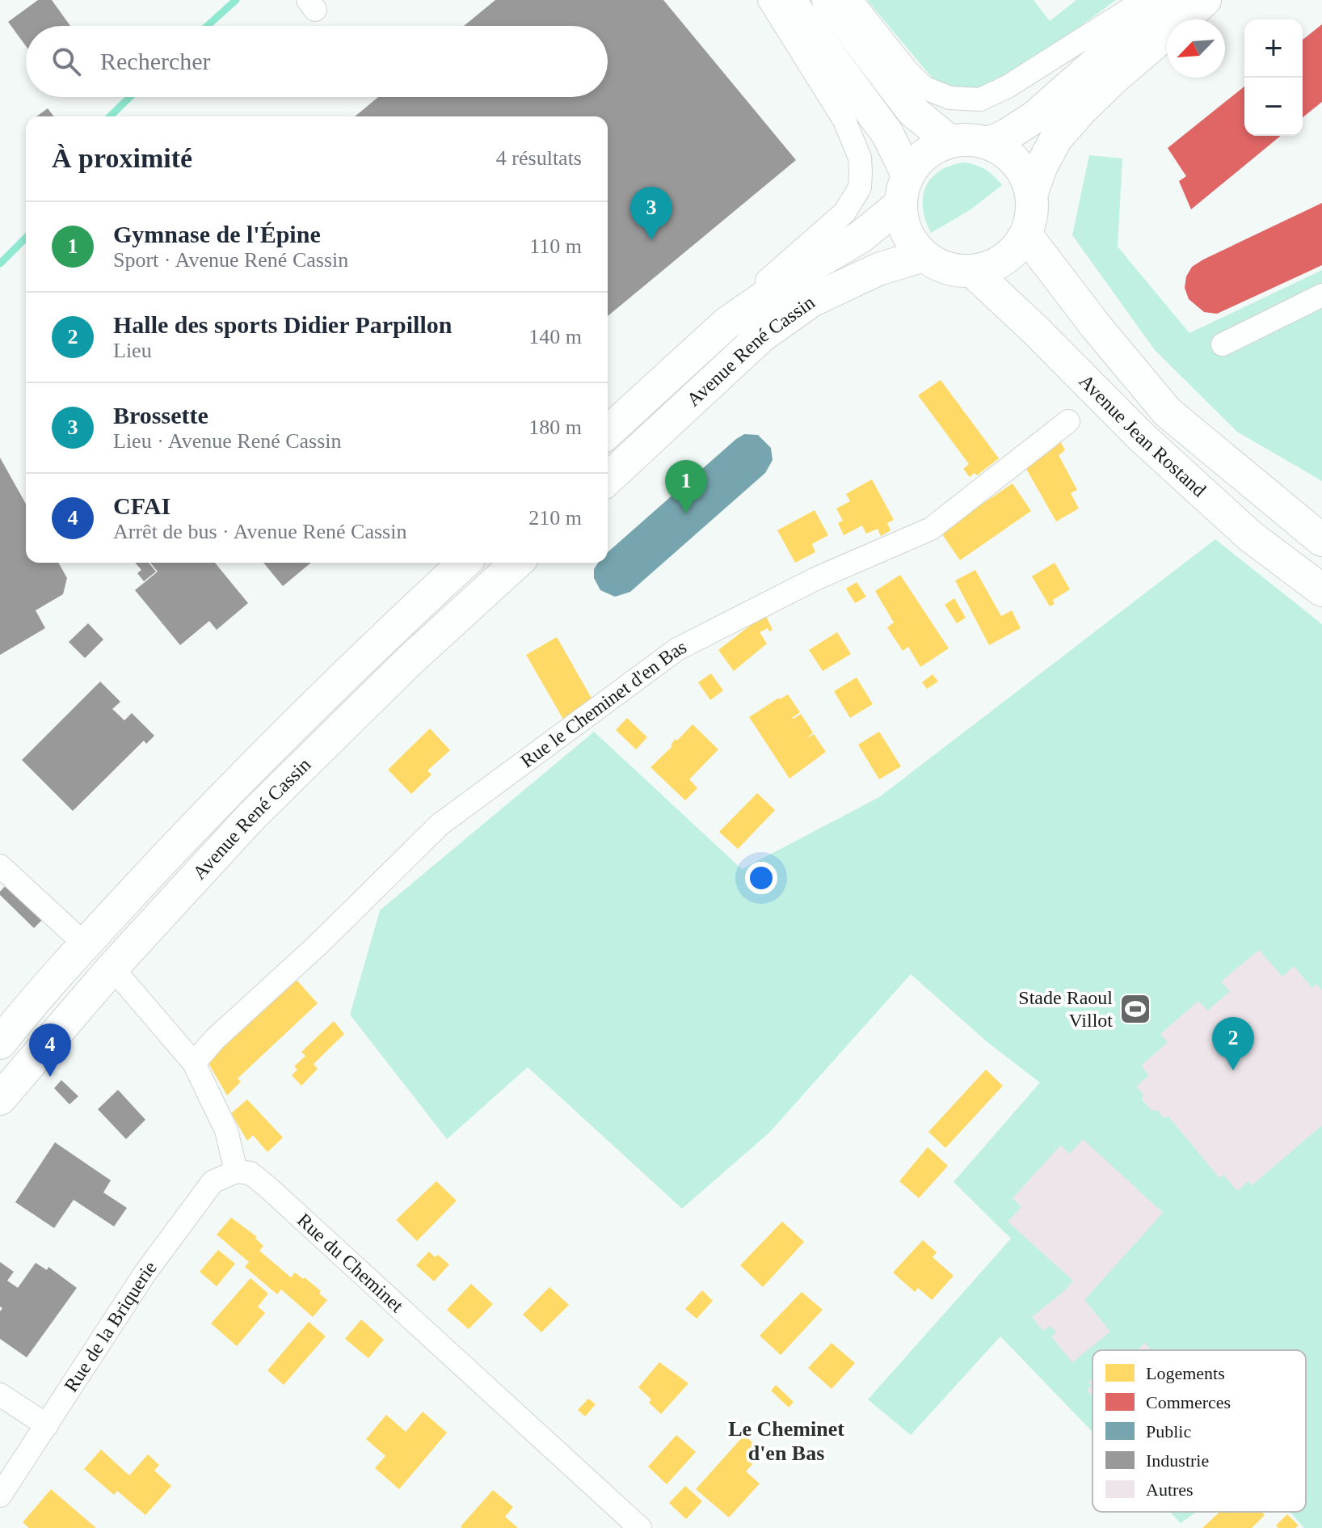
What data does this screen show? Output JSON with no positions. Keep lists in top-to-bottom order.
{
  "streets": {
    "main road": ["Avenue René Cassin", "Avenue Jean Rostand"],
    "street": ["Rue le Cheminet d'en Bas", "Rue du Cheminet", "Rue de la Briquerie"]
  },
  "crossings": [
    ["Avenue René Cassin", "Avenue Jean Rostand"],
    ["Rue du Cheminet", "Rue de la Briquerie"]
  ],
  "districts": ["Le Cheminet d'en Bas"],
  "places": {
    "sports": ["Stade Raoul Villot"]
  },
  "legend": [
    "Logements",
    "Commerces",
    "Public",
    "Industrie",
    "Autres"
  ],
  "north": "bottom left",
  "page": {
    "map_buttons": ["+", "−"],
    "search": "Rechercher",
    "heading": ["À proximité", "4 résultats"],
    "pins": [
      "3",
      "1",
      "2",
      "4"
    ],
    "list": [
      {
        "mark": "1",
        "name": "Gymnase de l'Épine",
        "note": "Sport · Avenue René Cassin",
        "value": "110 m"
      },
      {
        "mark": "2",
        "name": "Halle des sports Didier Parpillon",
        "note": "Lieu",
        "value": "140 m"
      },
      {
        "mark": "3",
        "name": "Brossette",
        "note": "Lieu · Avenue René Cassin",
        "value": "180 m"
      },
      {
        "mark": "4",
        "name": "CFAI",
        "note": "Arrêt de bus · Avenue René Cassin",
        "value": "210 m"
      }
    ]
  }
}
